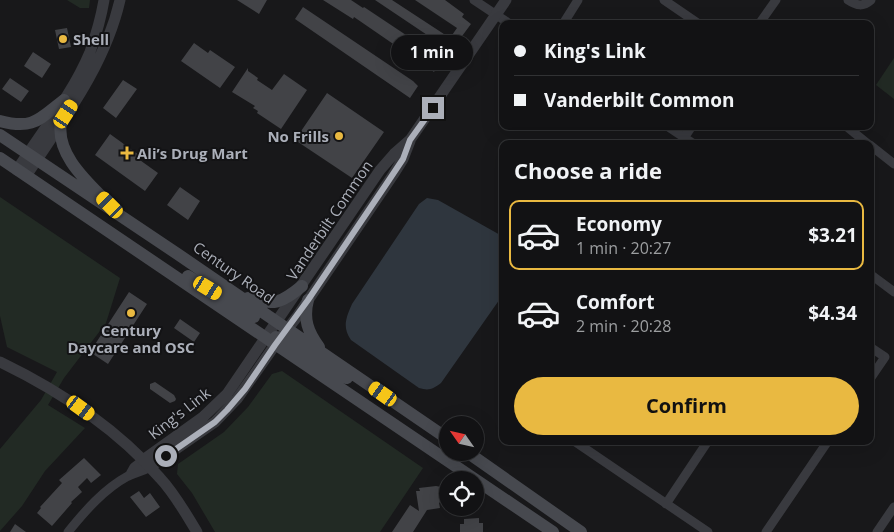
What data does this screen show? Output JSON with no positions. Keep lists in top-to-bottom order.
{
  "streets": {
    "main road": ["Century Road"],
    "street": ["Vanderbilt Common", "King's Link"]
  },
  "crossings": [
    ["Vanderbilt Common", "Century Road"],
    ["Vanderbilt Common", "King's Link"],
    ["Century Road", "King's Link"]
  ],
  "places": {
    "other": ["Shell", "No Frills", "Century Daycare and OSC"],
    "health": ["Ali’s Drug Mart"]
  },
  "north": "top left",
  "page": {
    "banner": ["King's Link", "Vanderbilt Common"],
    "bubble": "1 min",
    "heading": "Choose a ride",
    "list": [
      {
        "name": "Economy",
        "note": "1 min · 20:27",
        "value": "$3.21"
      },
      {
        "name": "Comfort",
        "note": "2 min · 20:28",
        "value": "$4.34"
      }
    ],
    "buttons": "Confirm"
  }
}
